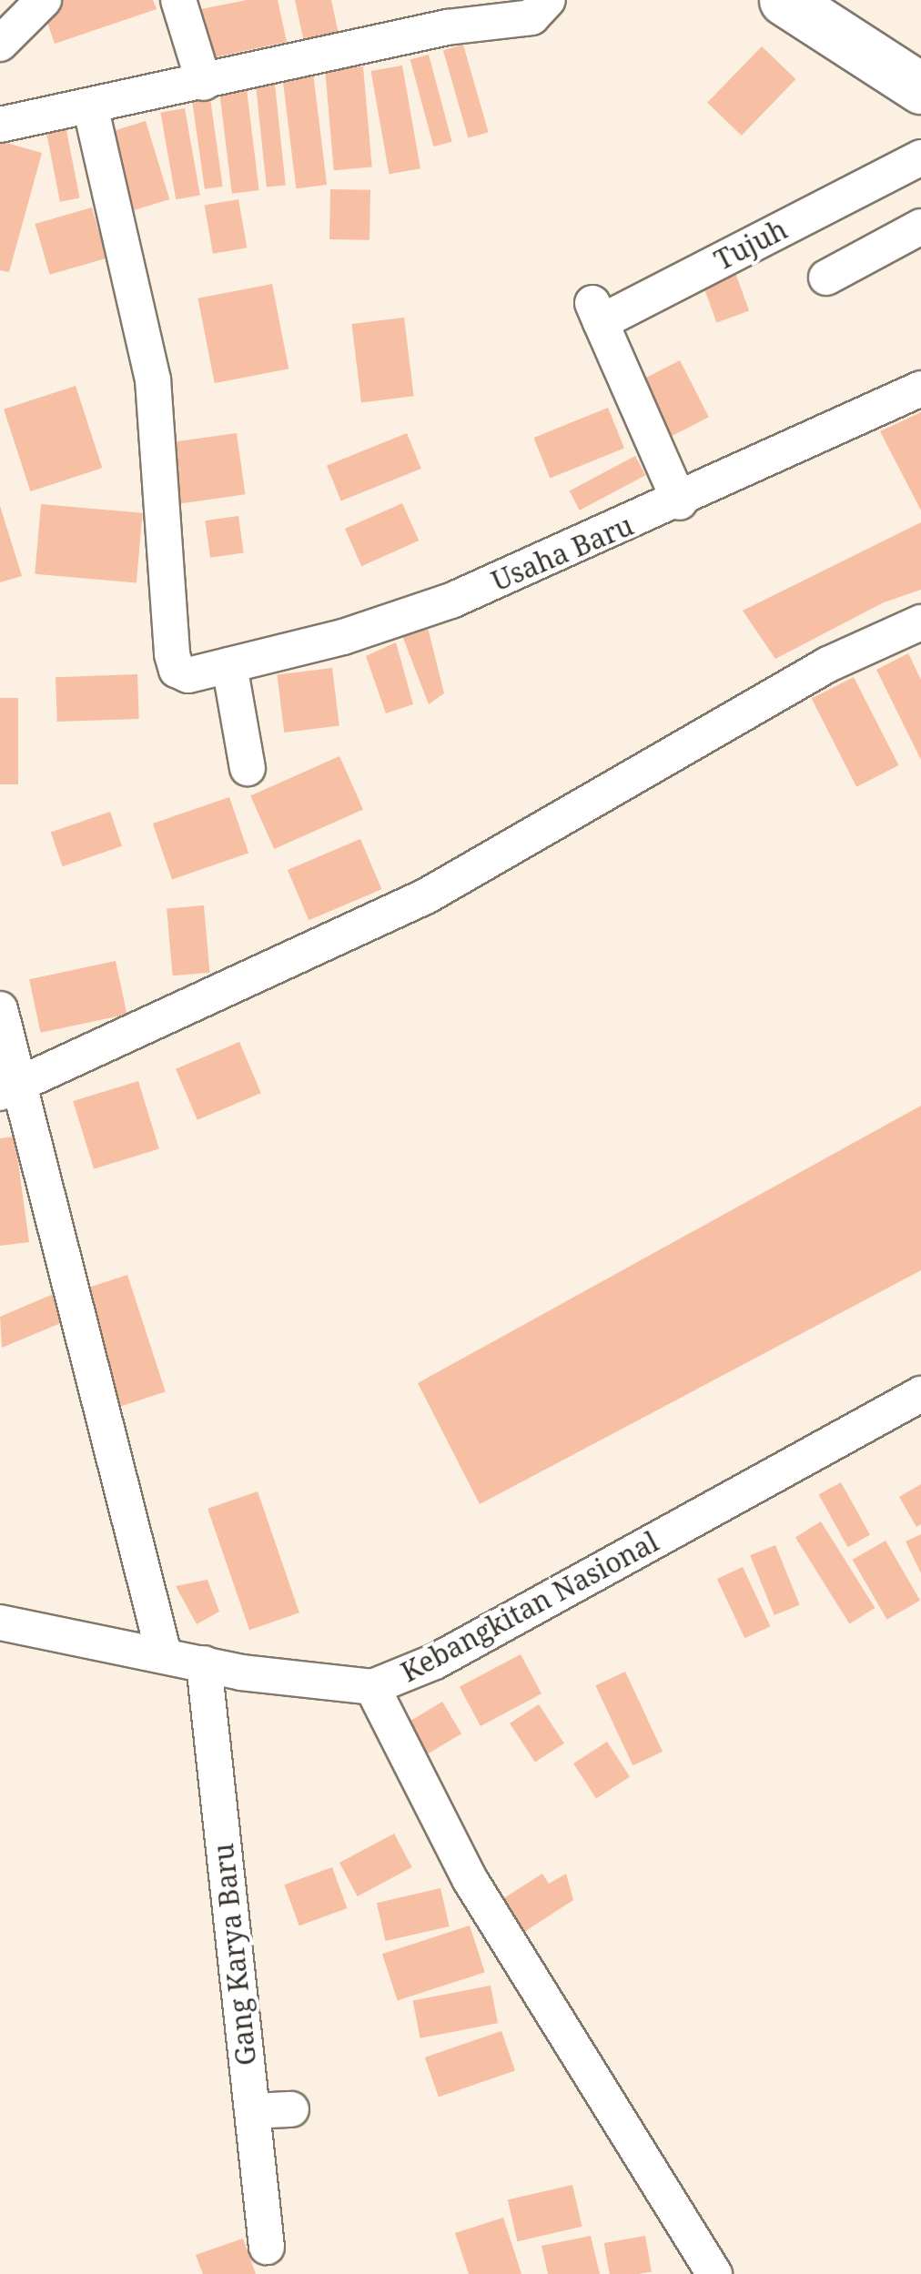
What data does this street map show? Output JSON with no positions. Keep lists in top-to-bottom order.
{
  "streets": {
    "street": [
      "Tujuh",
      "Usaha Baru",
      "Kebangkitan Nasional",
      "Gang Karya Baru"
    ]
  },
  "crossings": [
    ["Tujuh", "Usaha Baru"],
    ["Kebangkitan Nasional", "Gang Karya Baru"]
  ]
}
